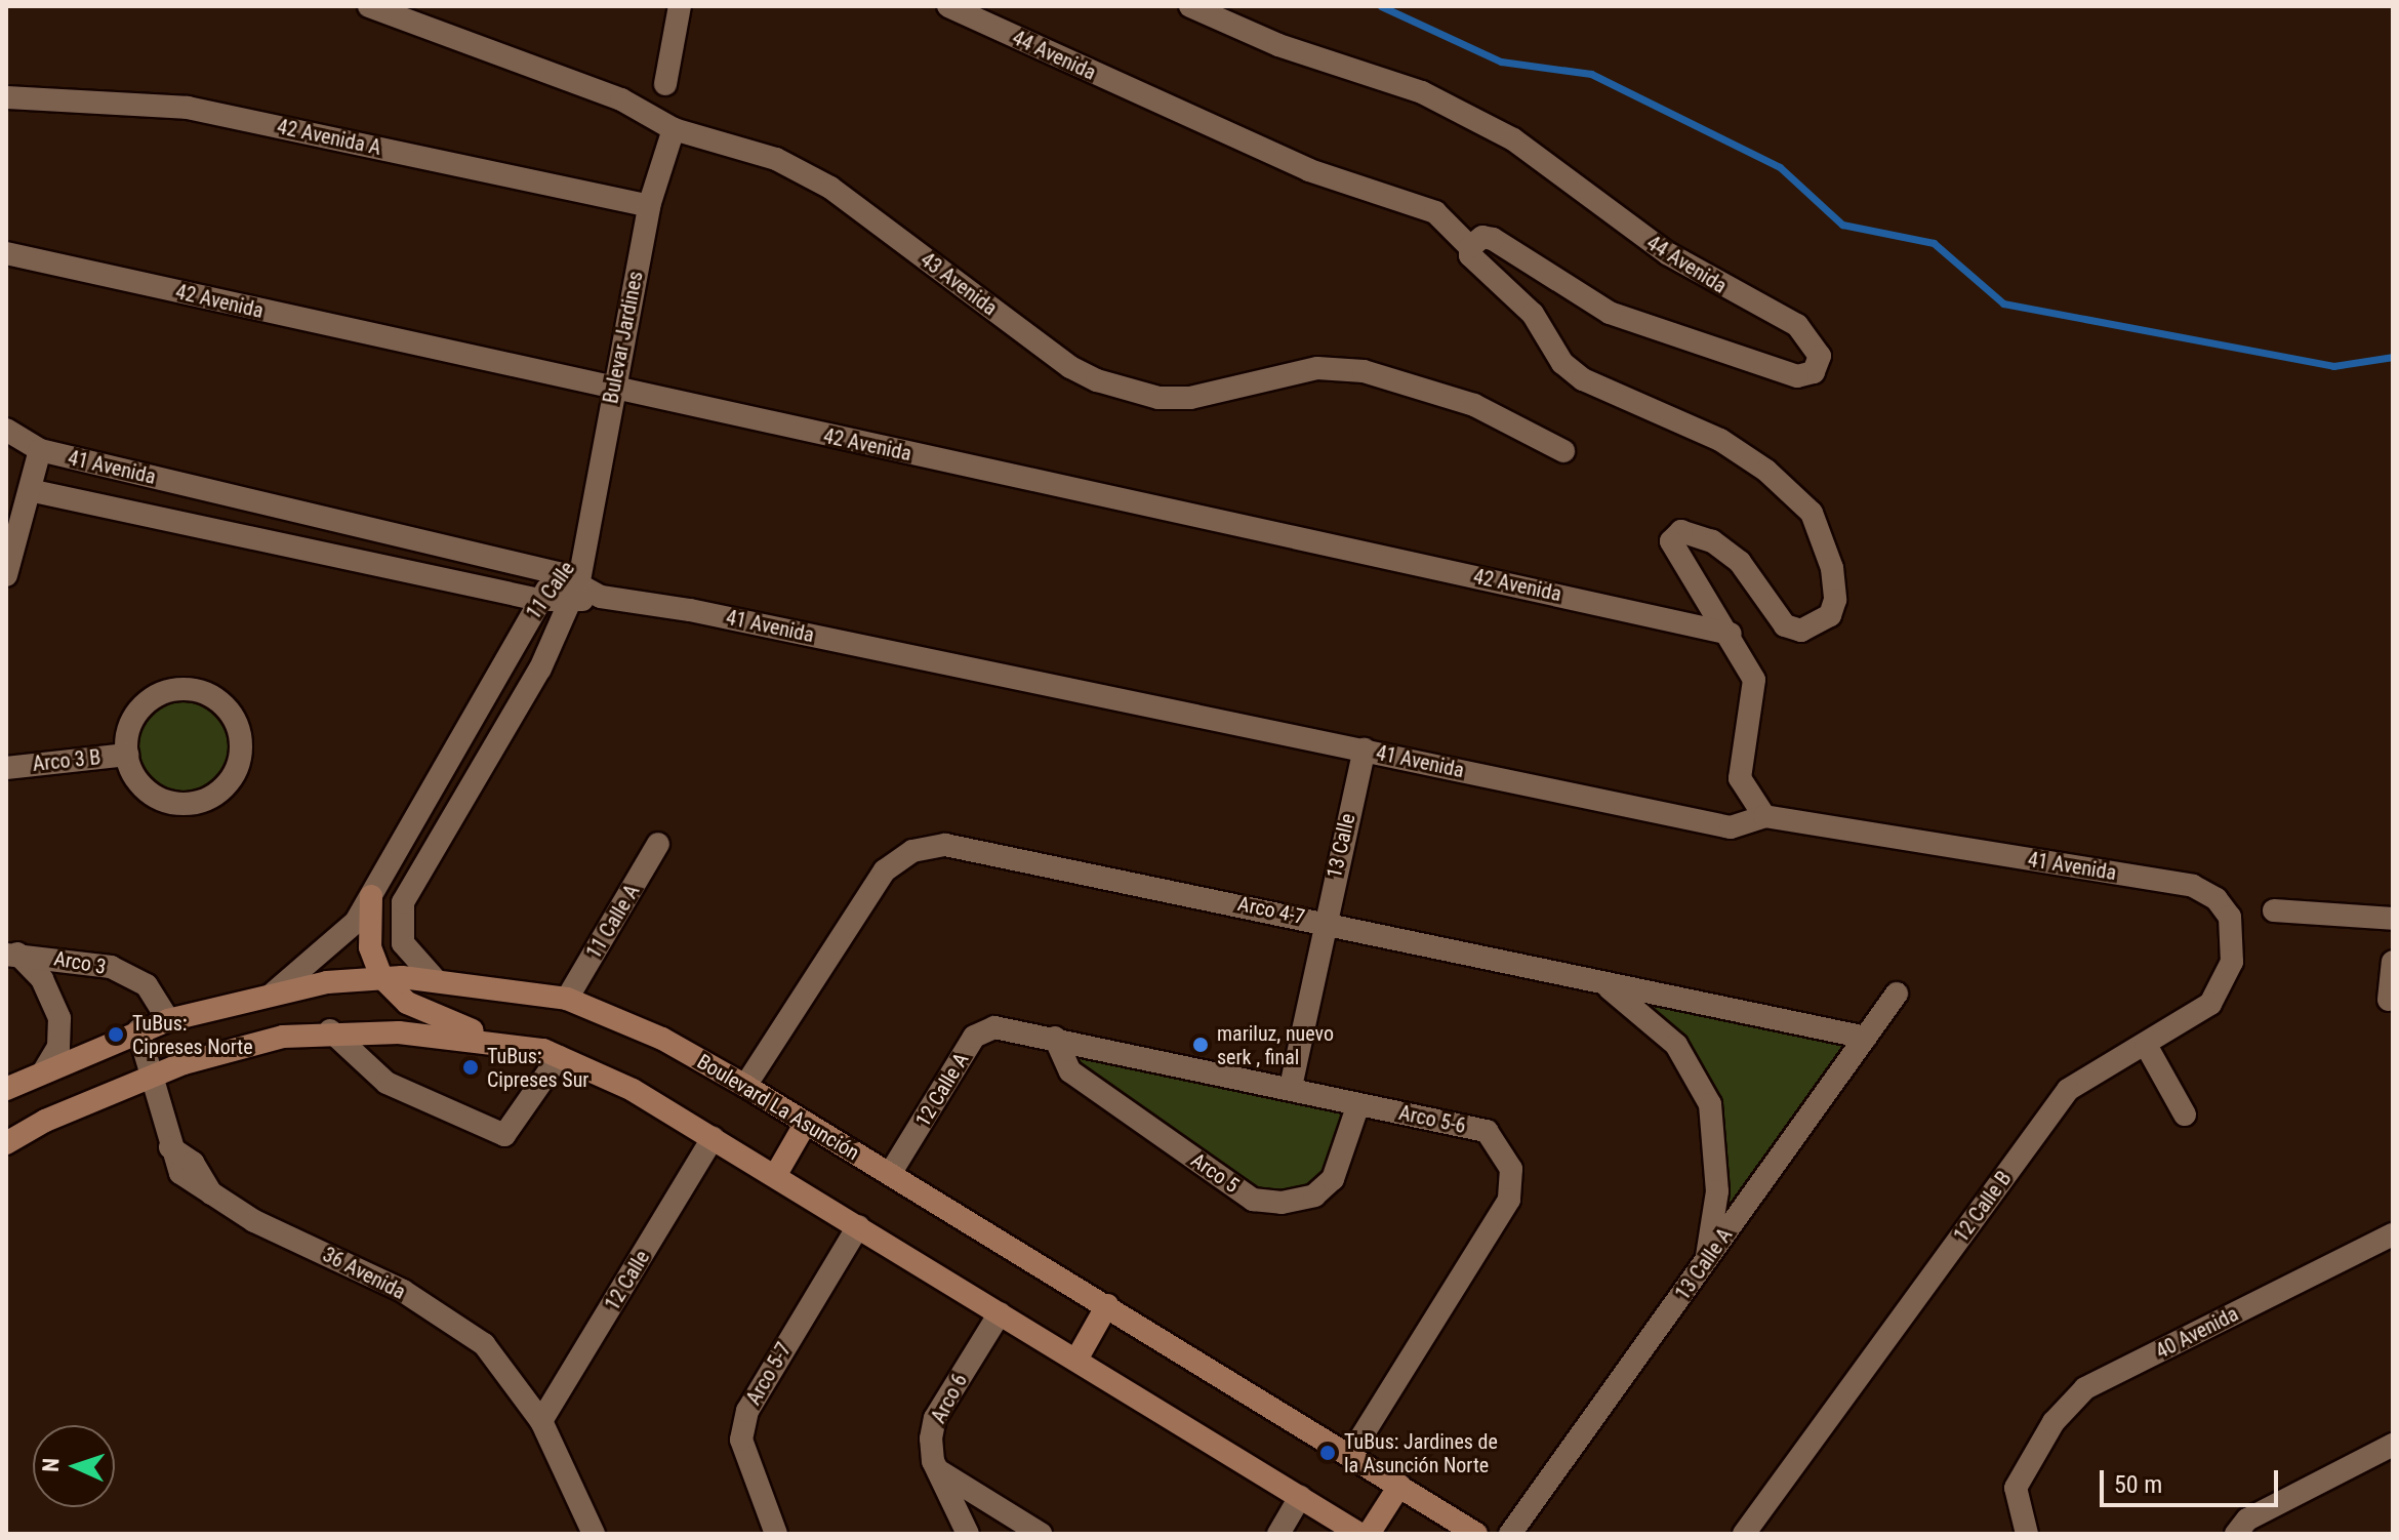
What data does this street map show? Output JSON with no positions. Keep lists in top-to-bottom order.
{
  "streets": {
    "main road": ["Boulevard La Asunción"],
    "street": [
      "44 Avenida",
      "42 Avenida A",
      "43 Avenida",
      "42 Avenida",
      "Bulevar Jardines",
      "41 Avenida",
      "11 Calle",
      "Arco 3 B",
      "13 Calle",
      "Arco 4-7",
      "11 Calle A",
      "Arco 3",
      "12 Calle A",
      "Arco 5-6",
      "Arco 5",
      "12 Calle B",
      "13 Calle A",
      "36 Avenida",
      "12 Calle",
      "40 Avenida",
      "Arco 5-7",
      "Arco 6"
    ]
  },
  "crossings": [
    ["44 Avenida", "42 Avenida"],
    ["42 Avenida A", "Bulevar Jardines"],
    ["43 Avenida", "Bulevar Jardines"],
    ["42 Avenida", "Bulevar Jardines"],
    ["Bulevar Jardines", "11 Calle"],
    ["41 Avenida", "11 Calle"],
    ["41 Avenida", "13 Calle"],
    ["41 Avenida", "12 Calle B"],
    ["11 Calle", "Boulevard La Asunción"],
    ["13 Calle", "Arco 4-7"],
    ["13 Calle", "Arco 5-6"],
    ["Arco 4-7", "Boulevard La Asunción"],
    ["Arco 4-7", "13 Calle A"],
    ["11 Calle A", "Boulevard La Asunción"],
    ["Arco 3", "Boulevard La Asunción"],
    ["12 Calle A", "Boulevard La Asunción"],
    ["12 Calle A", "Arco 5-6"],
    ["Boulevard La Asunción", "Arco 5-6"],
    ["Arco 5-6", "Arco 5"],
    ["36 Avenida", "12 Calle"]
  ],
  "places": [
    "TuBus: Cipreses Norte",
    "mariluz, nuevo serk , final",
    "TuBus: Cipreses Sur",
    "TuBus: Jardines de la Asunción Norte"
  ],
  "scale_bar": "50 m",
  "north": "left"
}
